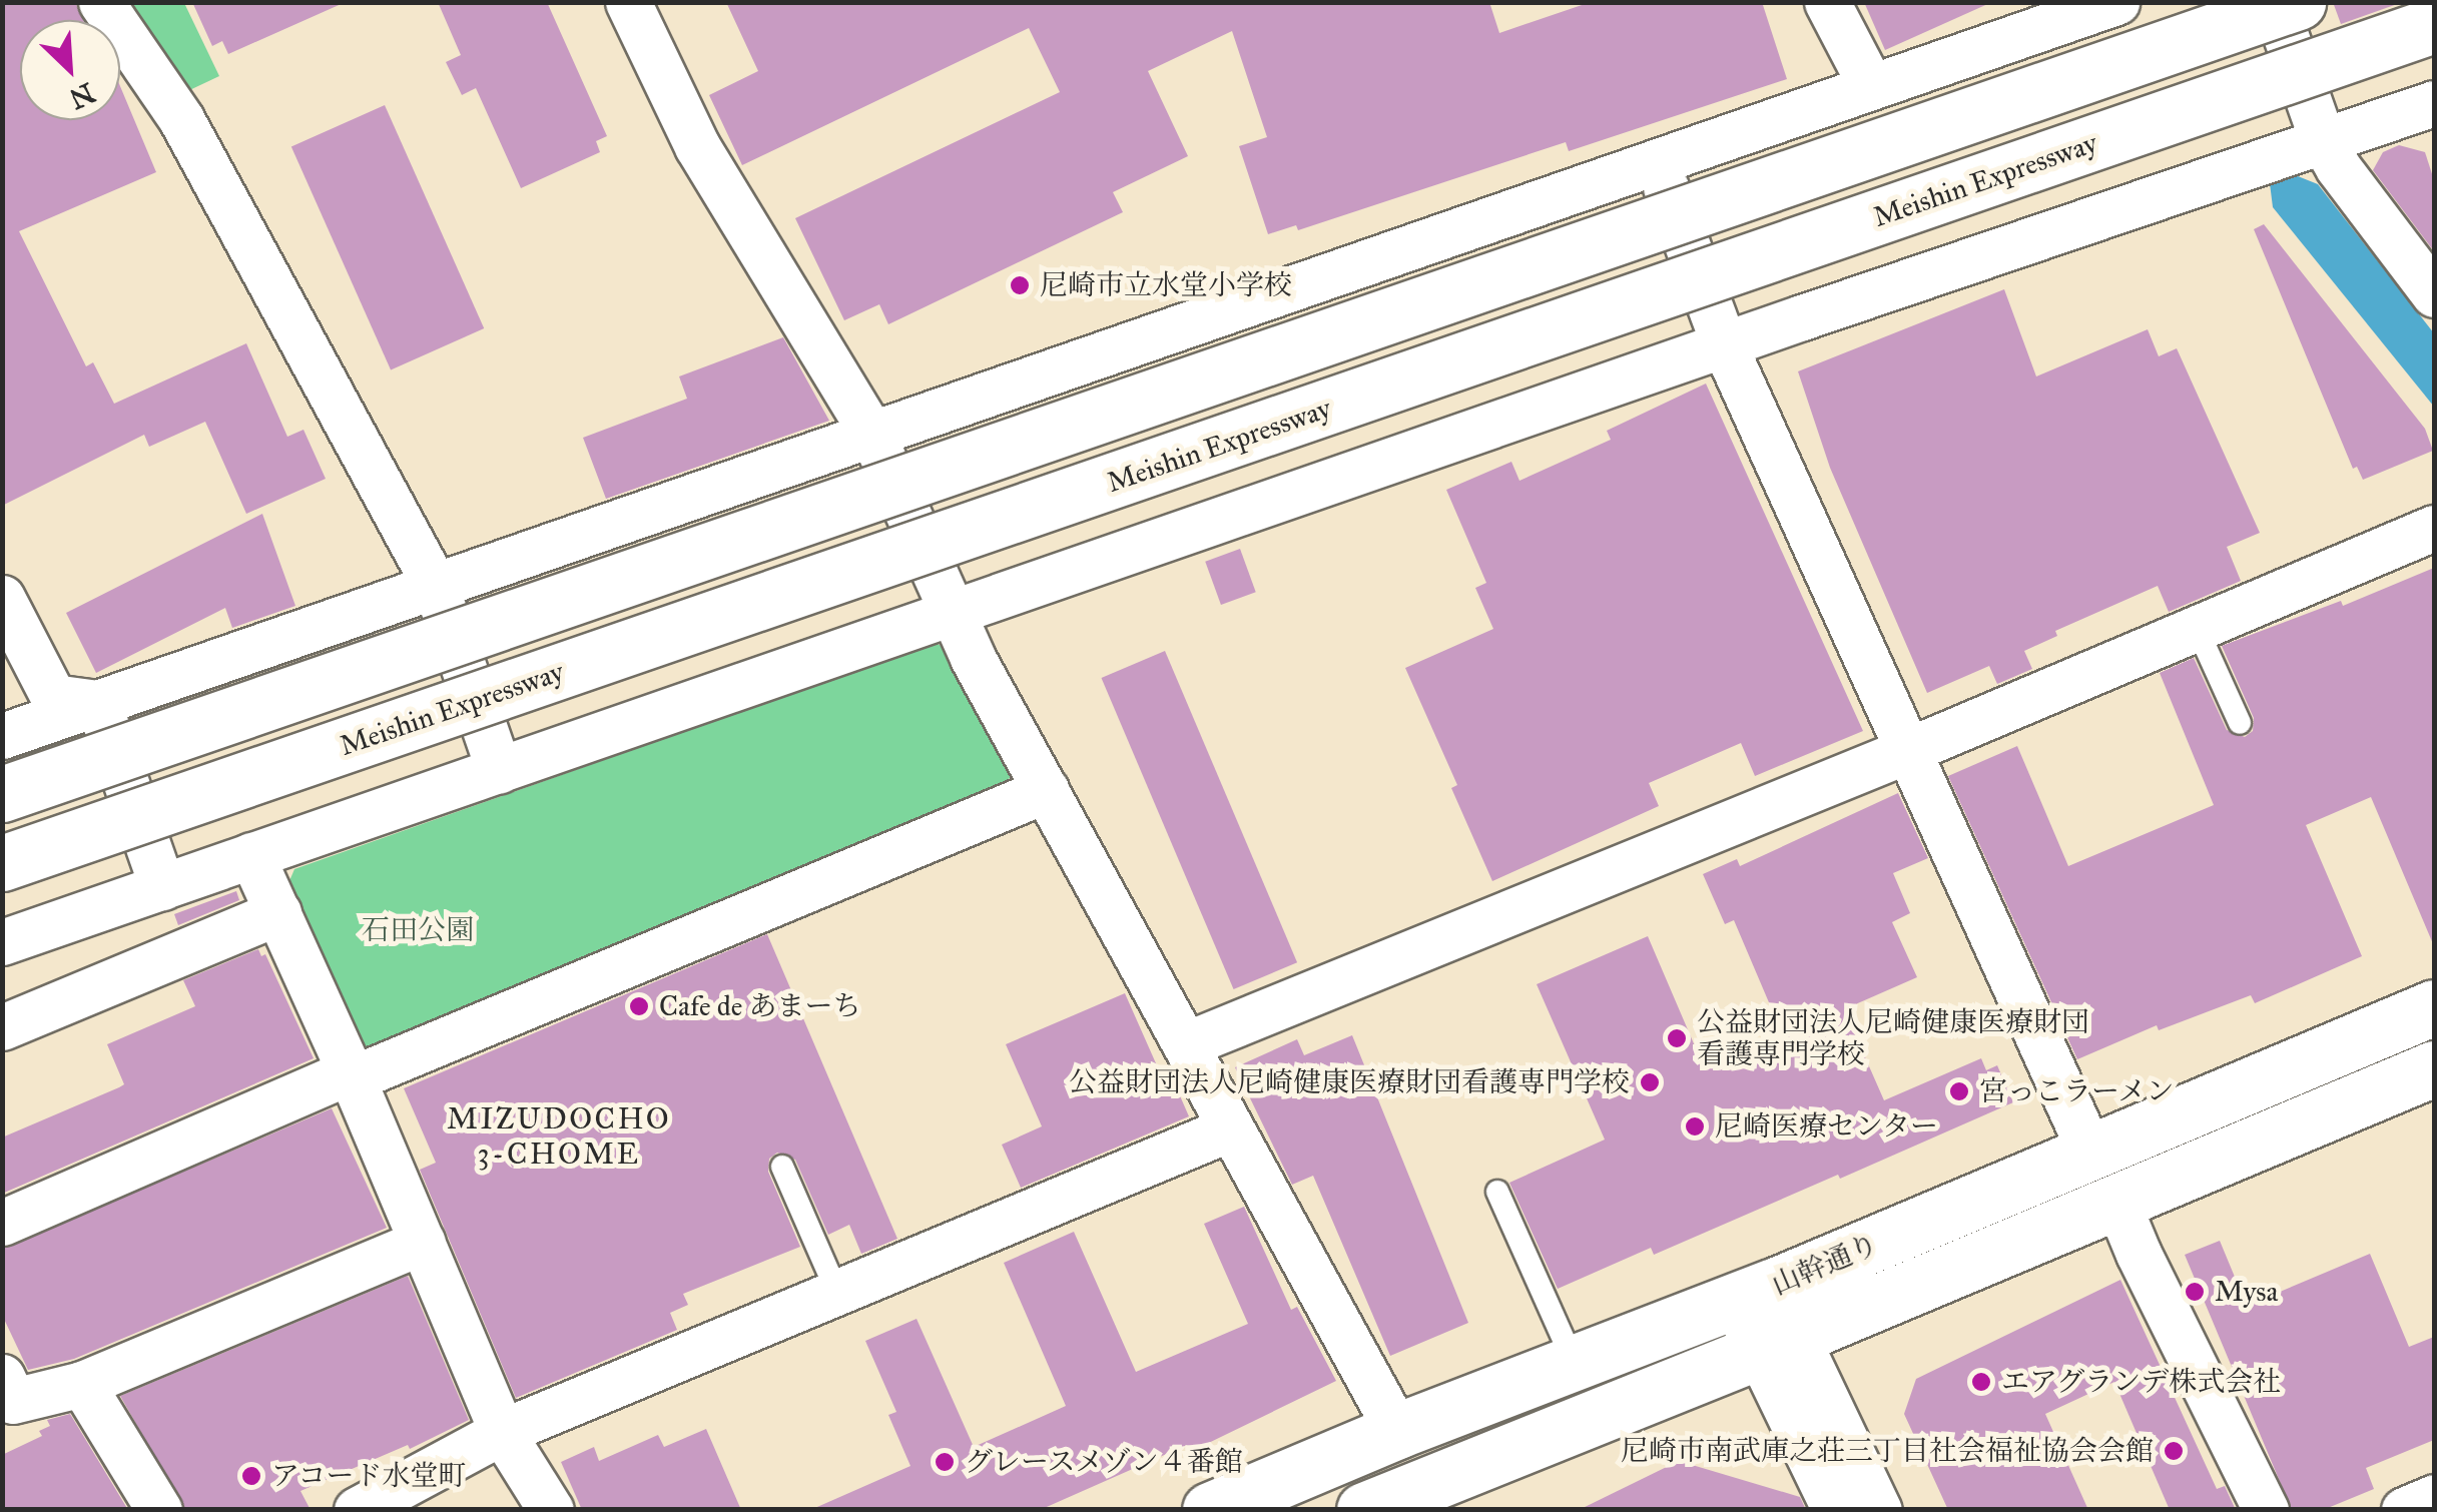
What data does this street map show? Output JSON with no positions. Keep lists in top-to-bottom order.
{
  "streets": {
    "main road": ["Meishin Expressway", "山幹通り"]
  },
  "districts": ["MIZUDOCHO 3-CHOME"],
  "parks": ["石田公園"],
  "places": [
    "尼崎市立水堂小学校",
    "Cafe de あまーち",
    "公益財団法人尼崎健康医療財団 看護専門学校",
    "公益財団法人尼崎健康医療財団看護専門学校",
    "宮っこラーメン",
    "尼崎医療センター",
    "Mysa",
    "エアグランデ株式会社",
    "尼崎市南武庫之荘三丁目社会福祉協会会館",
    "グレースメゾン４番館",
    "アコード水堂町"
  ],
  "north": "bottom right"
}
